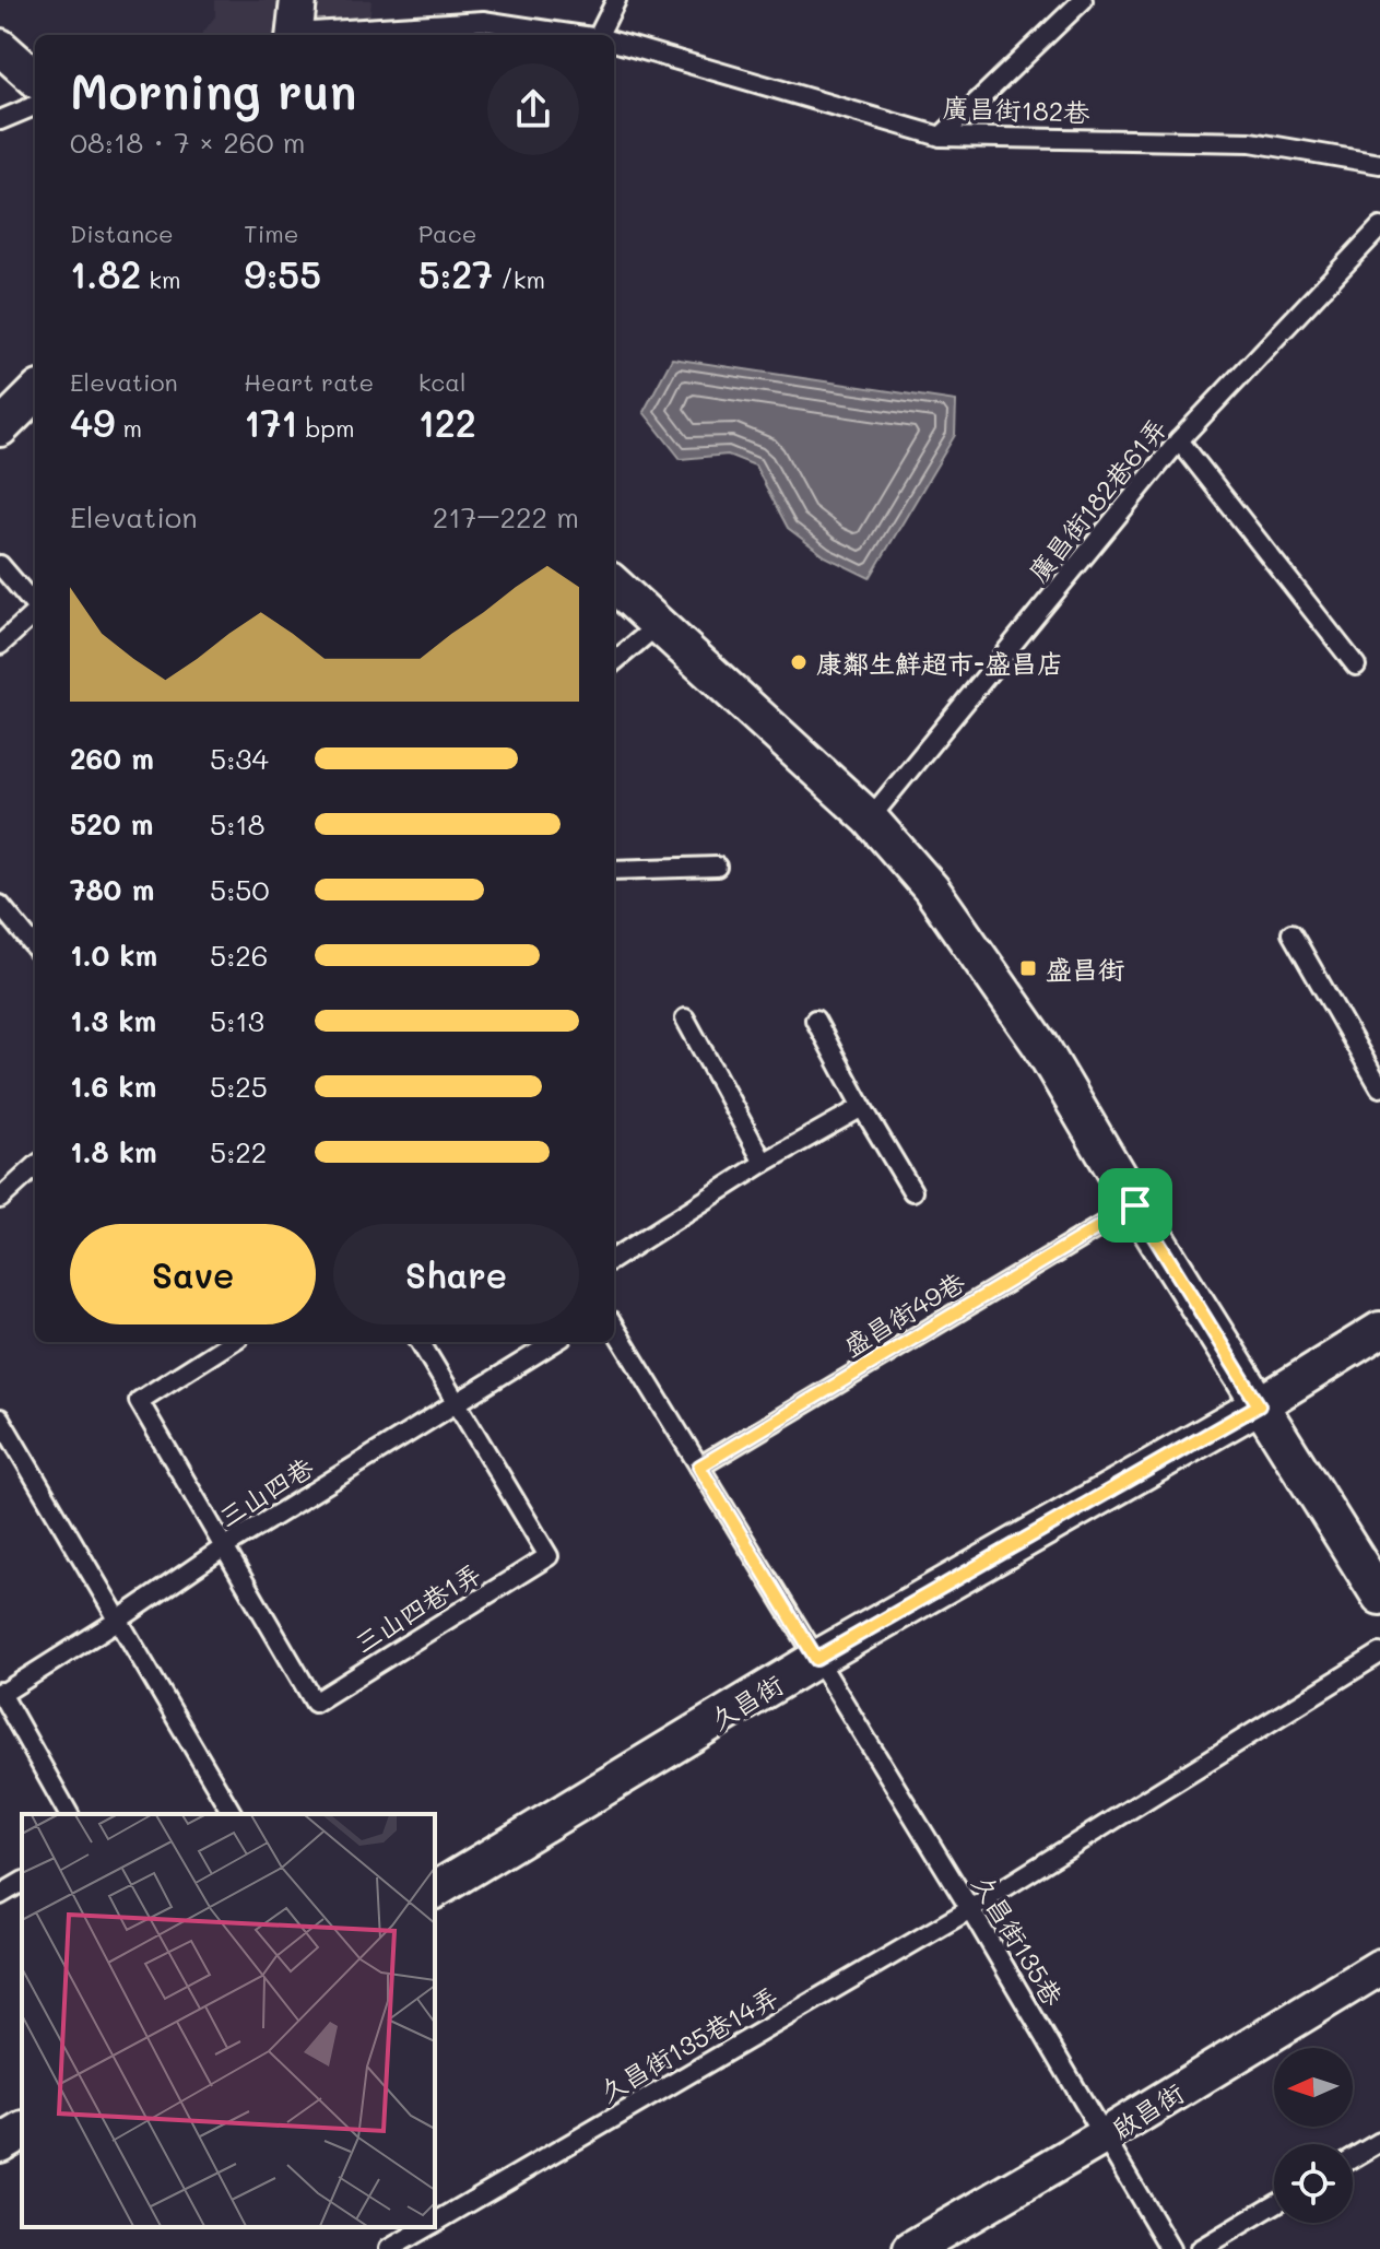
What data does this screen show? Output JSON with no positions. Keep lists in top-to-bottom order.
{
  "streets": {
    "street": ["久昌街", "啟昌街"],
    "lane": [
      "廣昌街182巷",
      "廣昌街182巷61弄",
      "盛昌街49巷",
      "三山四巷",
      "三山四巷1弄",
      "久昌街135巷",
      "久昌街135巷14弄"
    ]
  },
  "crossings": [
    ["盛昌街49巷", "久昌街135巷"],
    ["三山四巷", "三山四巷1弄"],
    ["久昌街", "久昌街135巷"],
    ["久昌街135巷", "久昌街135巷14弄"],
    ["久昌街135巷", "啟昌街"]
  ],
  "places": {
    "other": ["康鄰生鮮超市-盛昌店"],
    "transit": ["盛昌街"]
  },
  "north": "left",
  "page": {
    "heading": ["Morning run", "08:18 · 7 × 260 m"],
    "stats": [
      ["Distance", "1.82 km"],
      ["Time", "9:55"],
      ["Pace", "5:27 /km"],
      ["Elevation", "49 m"],
      ["Heart rate", "171 bpm"],
      ["kcal", "122"]
    ],
    "chart": ["Elevation", "217–222 m"],
    "list": [
      {
        "name": "260 m",
        "note": "5:34"
      },
      {
        "name": "520 m",
        "note": "5:18"
      },
      {
        "name": "780 m",
        "note": "5:50"
      },
      {
        "name": "1.0 km",
        "note": "5:26"
      },
      {
        "name": "1.3 km",
        "note": "5:13"
      },
      {
        "name": "1.6 km",
        "note": "5:25"
      },
      {
        "name": "1.8 km",
        "note": "5:22"
      }
    ],
    "buttons": ["Save", "Share"]
  }
}
